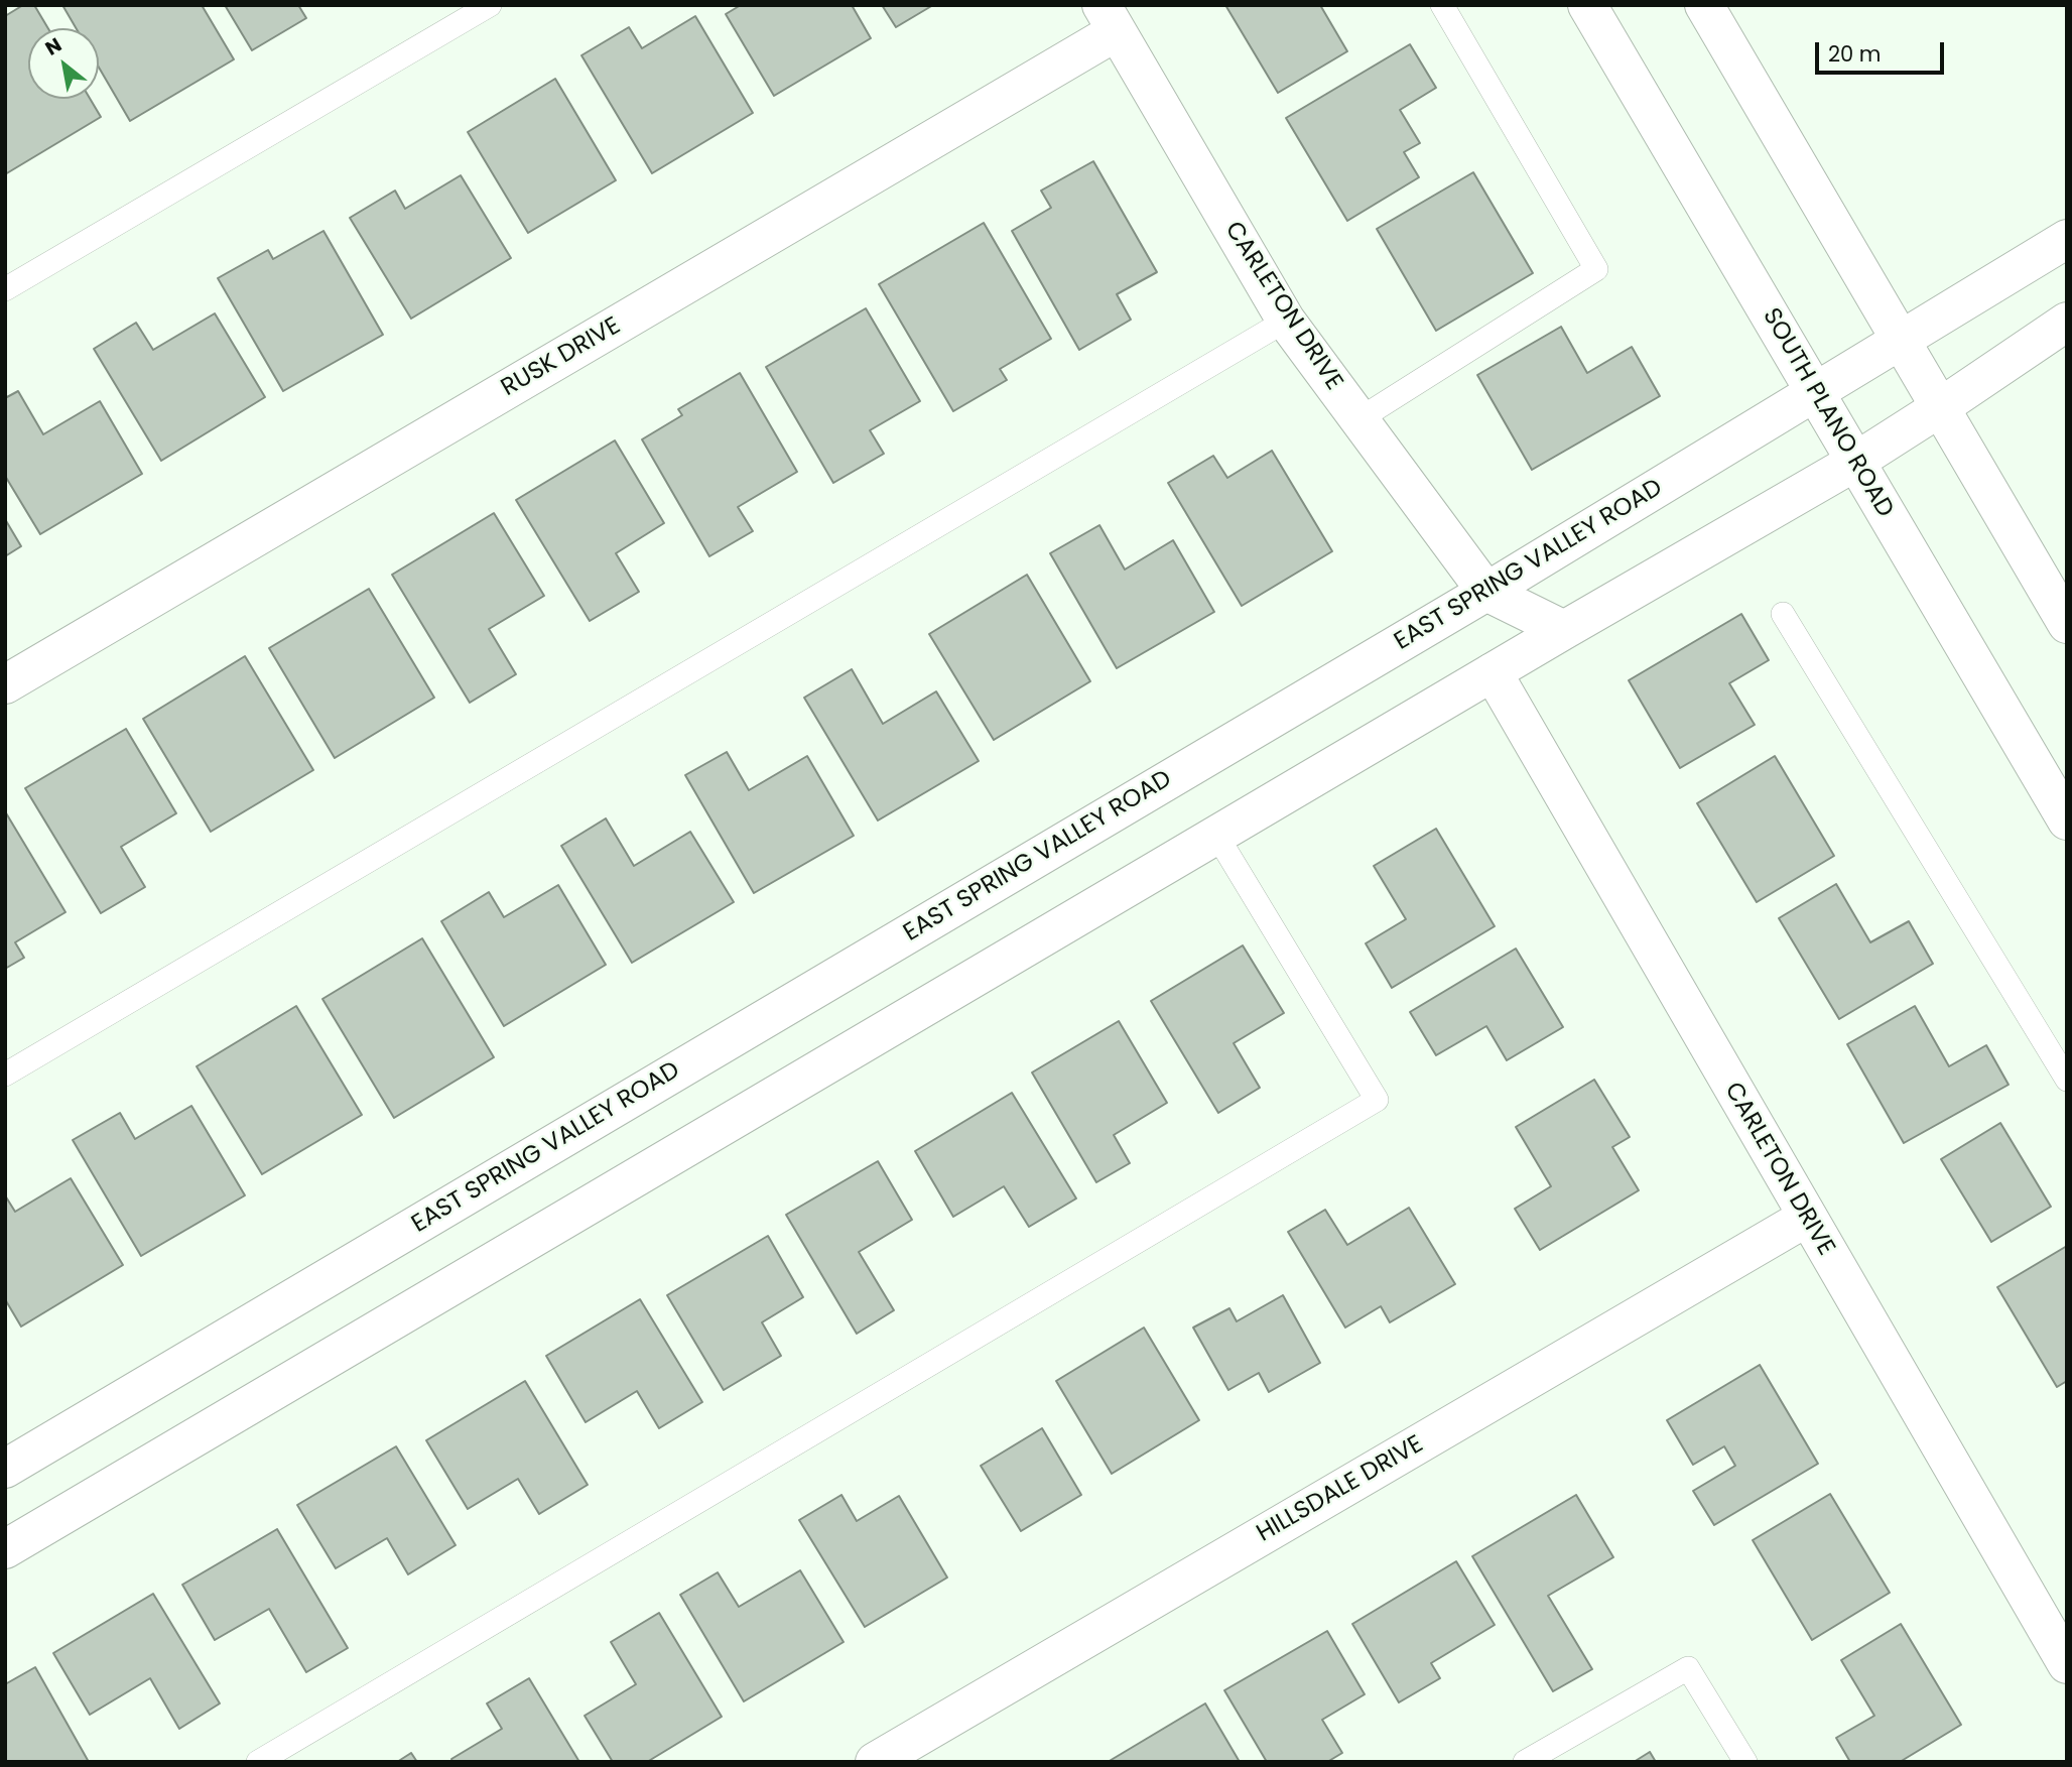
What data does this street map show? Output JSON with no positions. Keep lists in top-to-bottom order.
{
  "streets": {
    "street": [
      "CARLETON DRIVE",
      "RUSK DRIVE",
      "SOUTH PLANO ROAD",
      "EAST SPRING VALLEY ROAD",
      "HILLSDALE DRIVE"
    ]
  },
  "crossings": [
    ["CARLETON DRIVE", "RUSK DRIVE"],
    ["CARLETON DRIVE", "EAST SPRING VALLEY ROAD"],
    ["CARLETON DRIVE", "HILLSDALE DRIVE"],
    ["SOUTH PLANO ROAD", "EAST SPRING VALLEY ROAD"]
  ],
  "scale_bar": "20 m",
  "north": "top left"
}
